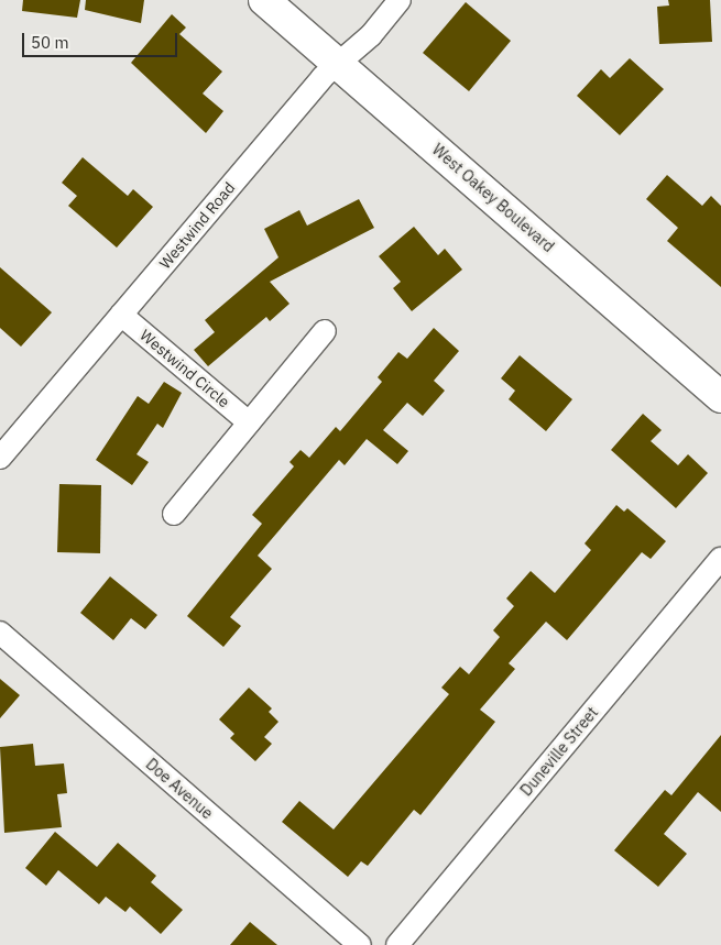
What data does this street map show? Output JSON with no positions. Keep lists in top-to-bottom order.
{
  "streets": {
    "main road": ["West Oakey Boulevard"],
    "street": [
      "Westwind Road",
      "Westwind Circle",
      "Duneville Street",
      "Doe Avenue"
    ]
  },
  "crossings": [
    ["West Oakey Boulevard", "Westwind Road"],
    ["Westwind Road", "Westwind Circle"]
  ],
  "scale_bar": "50 m"
}
